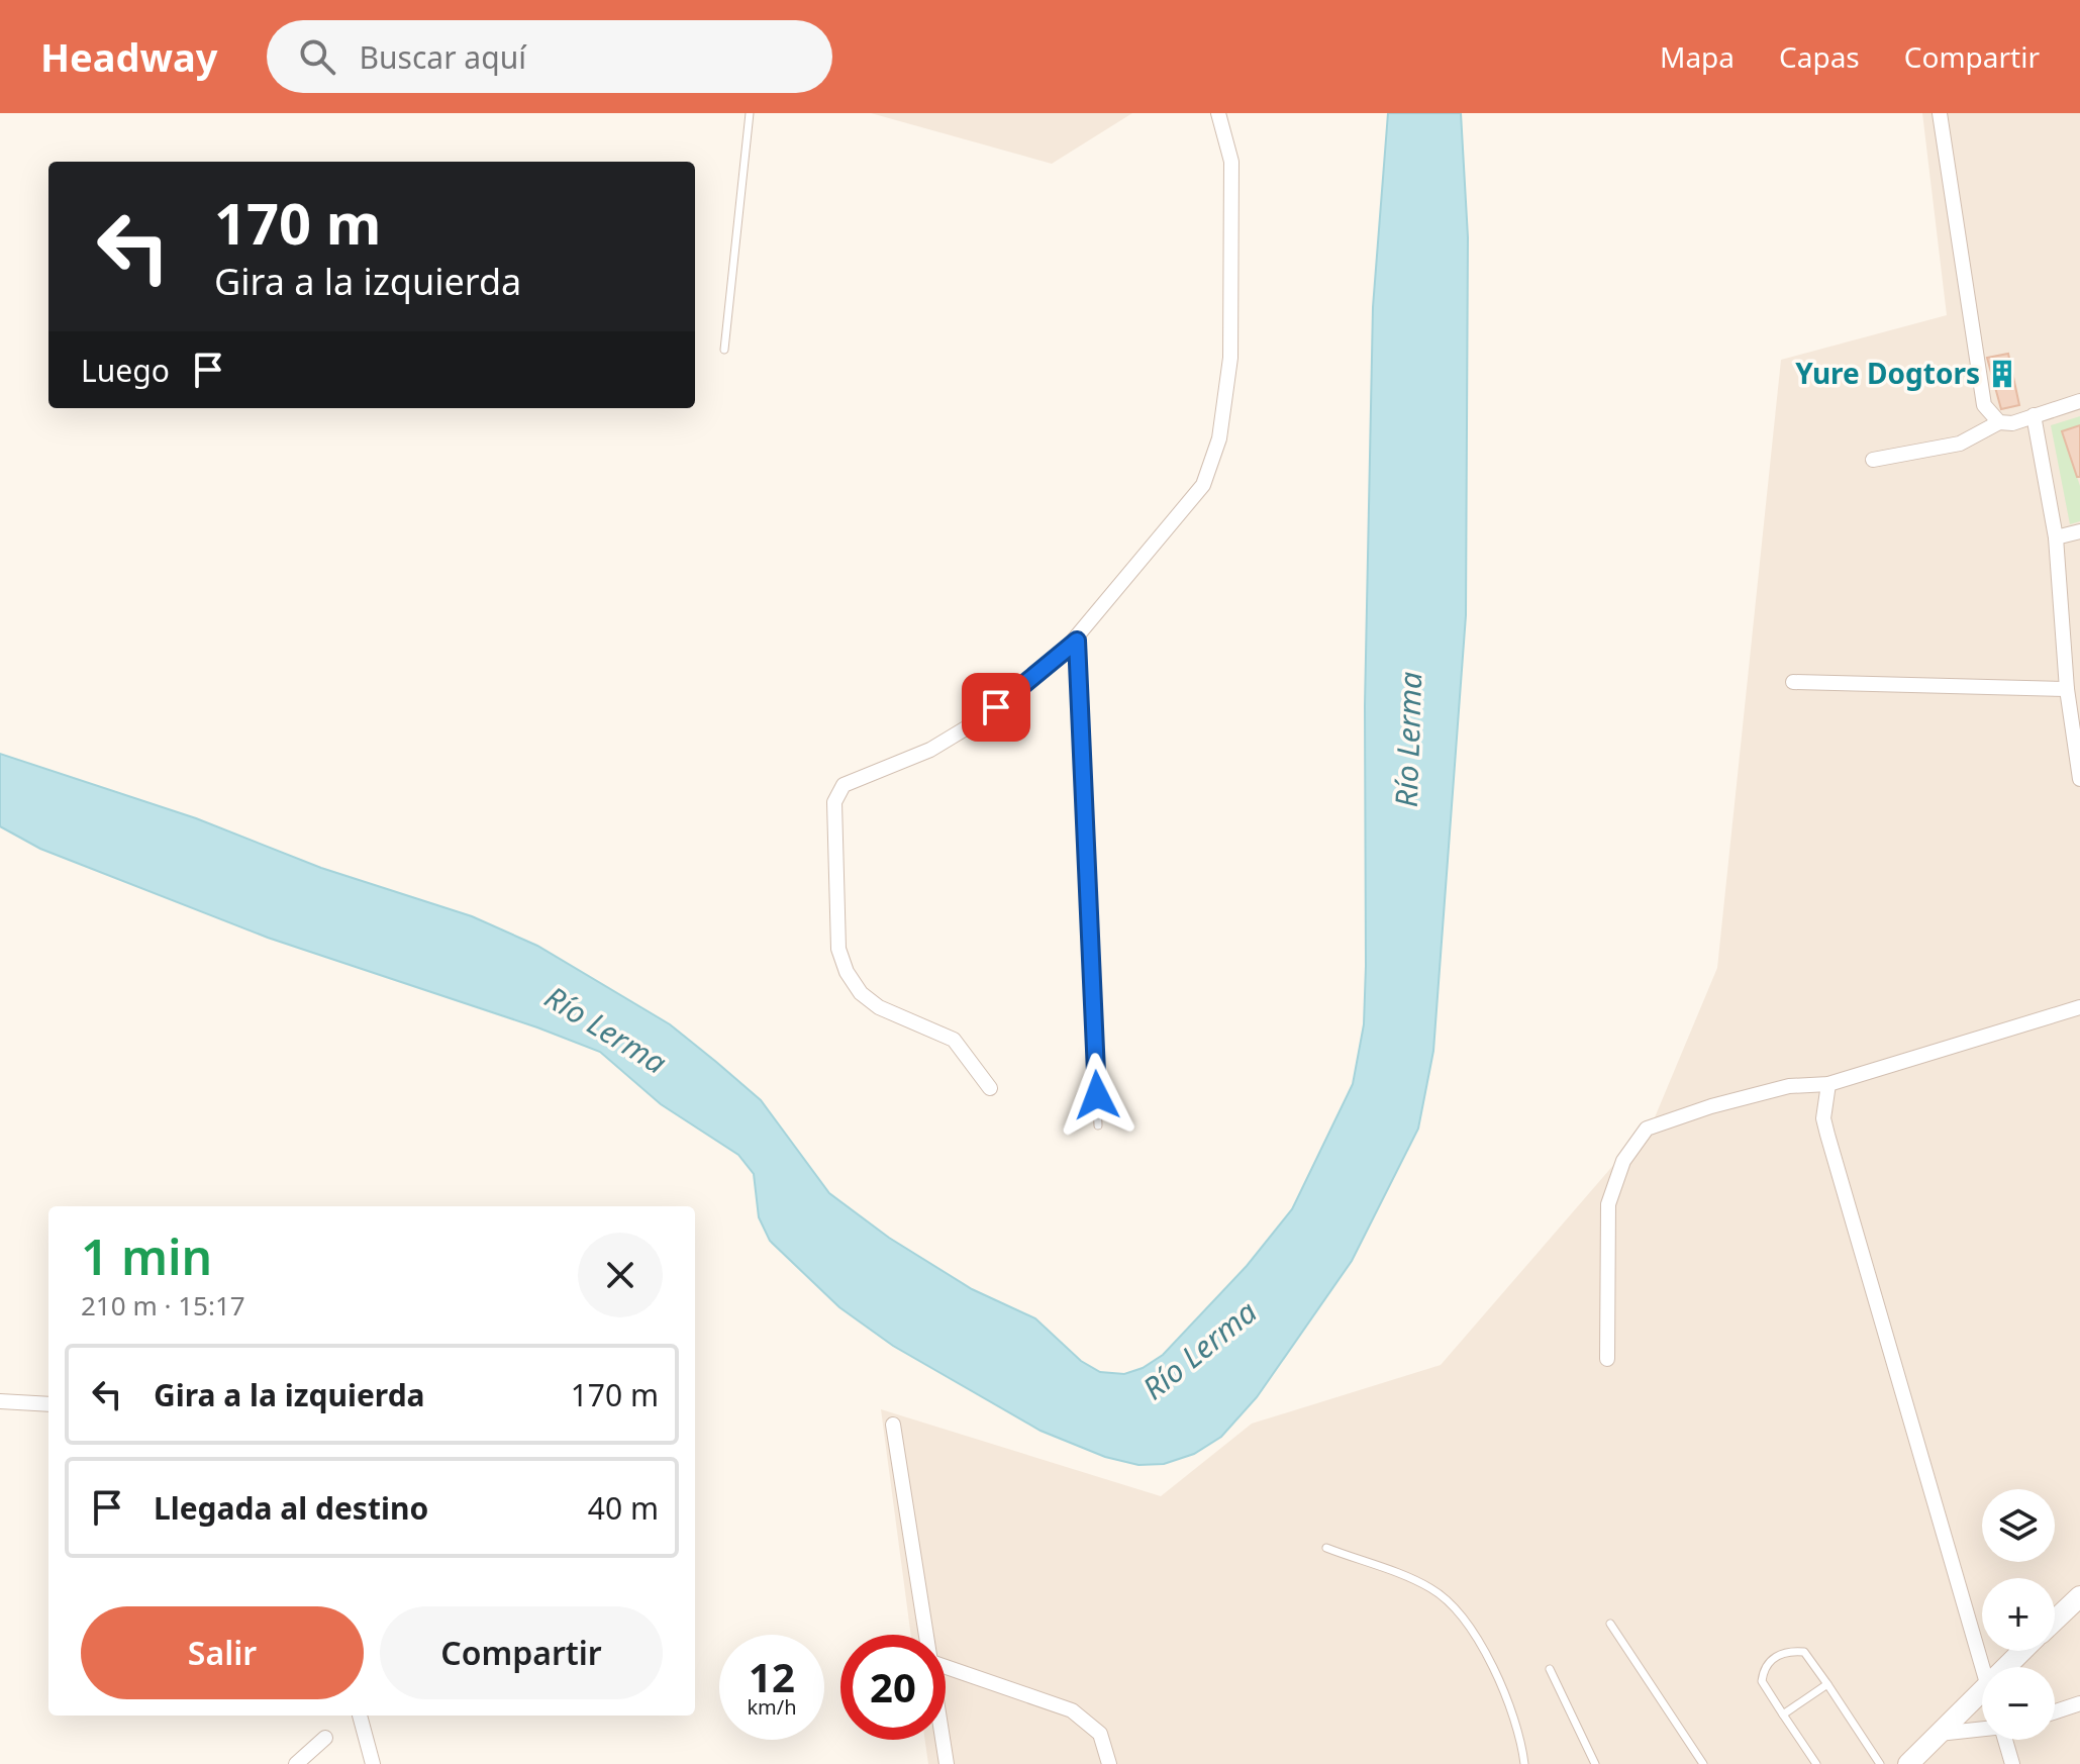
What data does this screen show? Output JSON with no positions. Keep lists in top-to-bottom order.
{
  "water": ["Río Lerma"],
  "places": {
    "building": ["Yure Dogtors"]
  },
  "page": {
    "header": "Headway",
    "search": "Buscar aquí",
    "nav": ["Mapa", "Capas", "Compartir"],
    "turn": ["170 m", "Gira a la izquierda"],
    "then": "Luego",
    "heading": ["1 min", "210 m · 15:17"],
    "list": [
      {
        "name": "Gira a la izquierda",
        "value": "170 m"
      },
      {
        "name": "Llegada al destino",
        "value": "40 m"
      }
    ],
    "map_buttons": ["+", "−"],
    "buttons": ["Salir", "Compartir"],
    "speed": "12 km/h",
    "limit": "20"
  }
}
